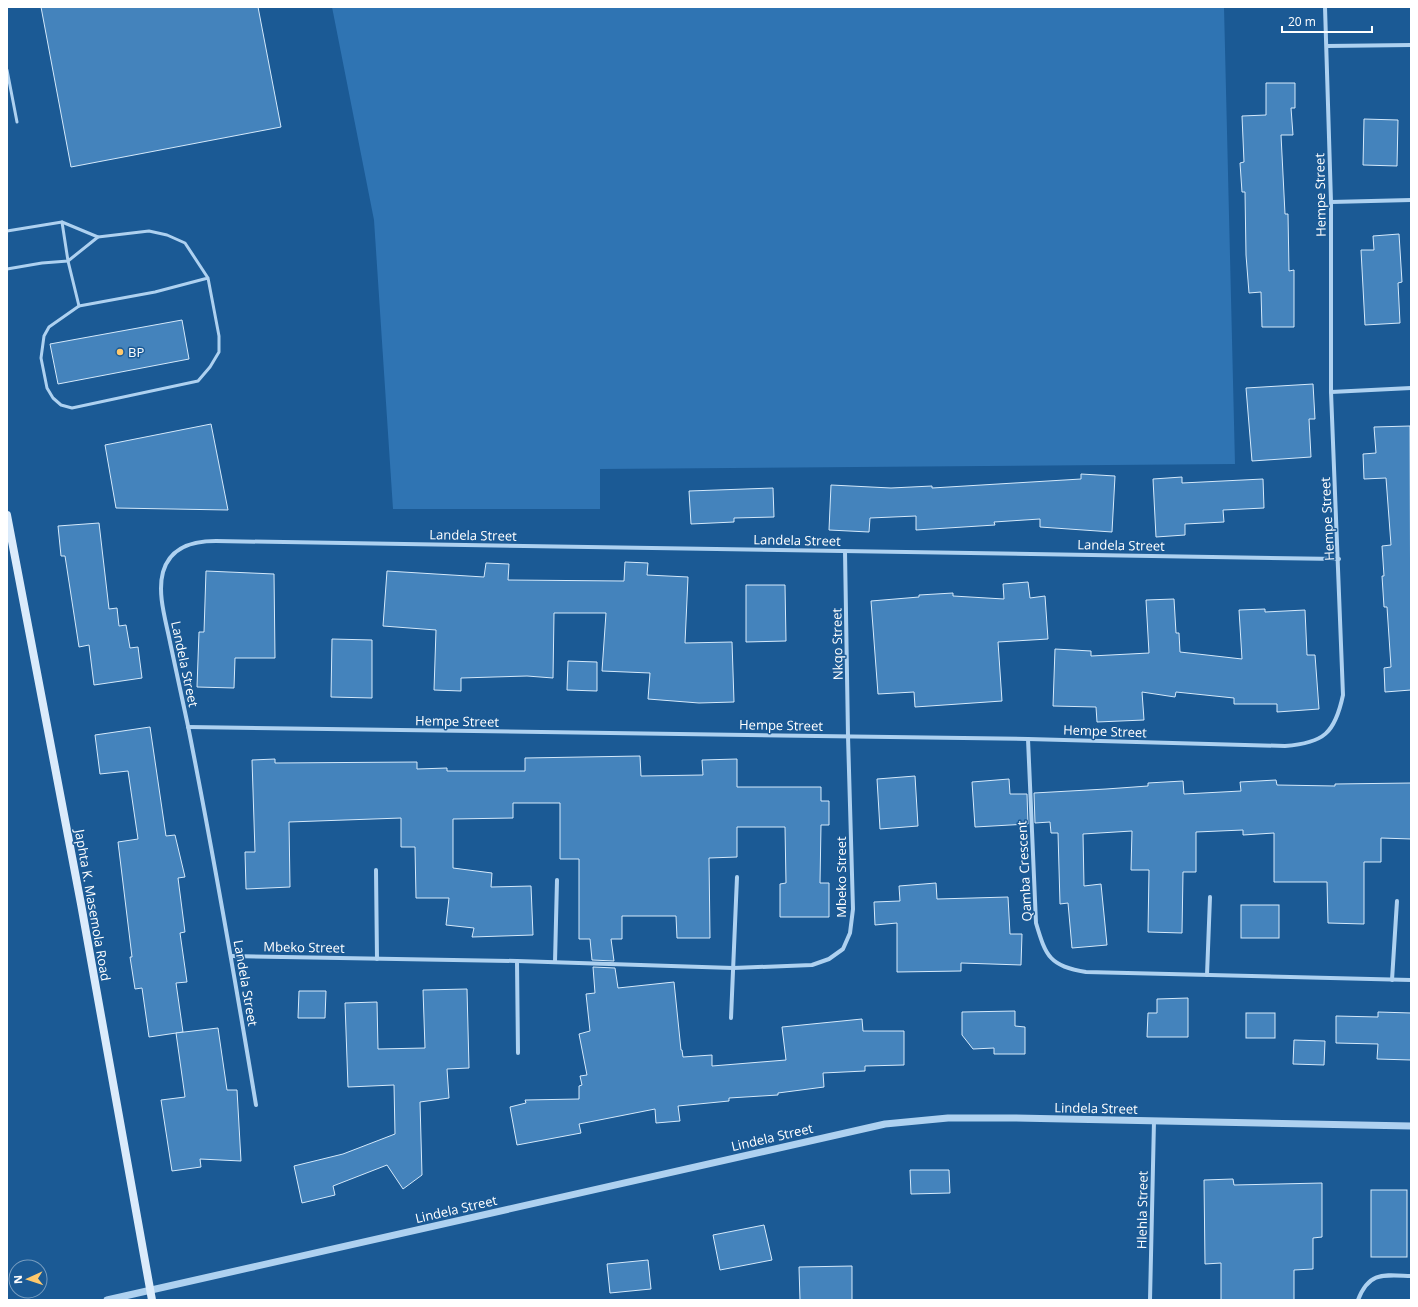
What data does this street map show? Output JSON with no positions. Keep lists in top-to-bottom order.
{
  "streets": {
    "main road": ["Japhta K. Masemola Road"],
    "street": [
      "Hempe Street",
      "Landela Street",
      "Nkqo Street",
      "Qamba Crescent",
      "Mbeko Street",
      "Lindela Street",
      "Hlehla Street"
    ]
  },
  "crossings": [
    ["Hempe Street", "Landela Street"],
    ["Hempe Street", "Nkqo Street"],
    ["Hempe Street", "Qamba Crescent"],
    ["Hempe Street", "Mbeko Street"],
    ["Landela Street", "Nkqo Street"],
    ["Landela Street", "Mbeko Street"],
    ["Nkqo Street", "Mbeko Street"],
    ["Japhta K. Masemola Road", "Lindela Street"],
    ["Lindela Street", "Hlehla Street"]
  ],
  "places": ["BP"],
  "scale_bar": "20 m",
  "north": "left"
}
